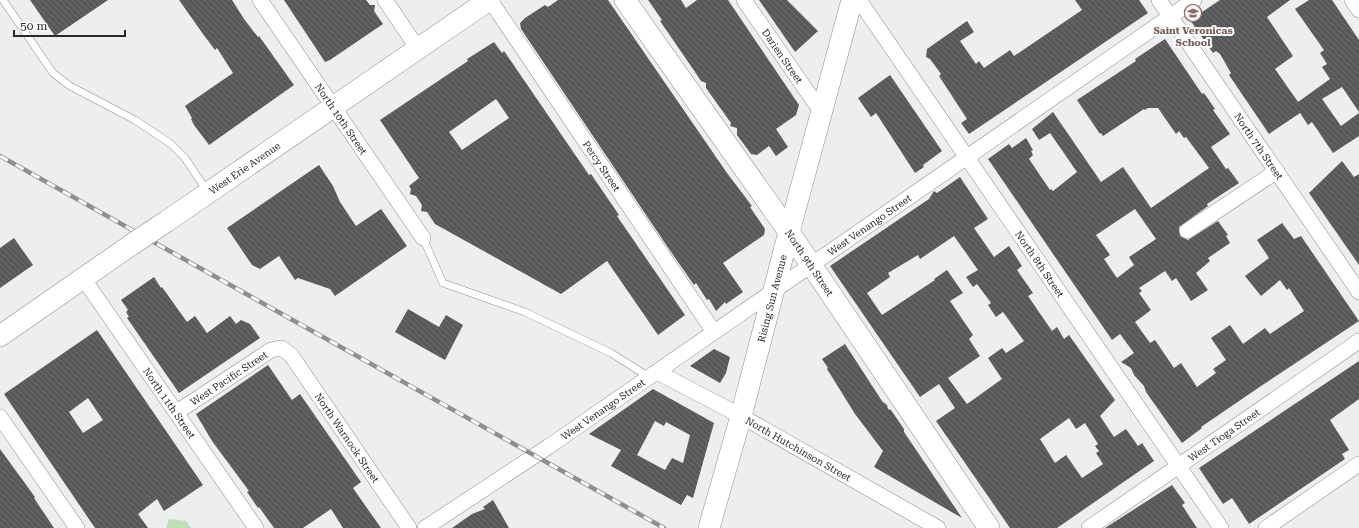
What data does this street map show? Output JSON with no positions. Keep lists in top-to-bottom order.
{
  "streets": {
    "street": [
      "Darien Street",
      "North 10th Street",
      "North 7th Street",
      "Percy Street",
      "West Erie Avenue",
      "West Venango Street",
      "North 9th Street",
      "North 8th Street",
      "Rising Sun Avenue",
      "West Pacific Street",
      "North 11th Street",
      "West Tioga Street",
      "North Warnock Street",
      "North Hutchinson Street"
    ]
  },
  "crossings": [
    ["Darien Street", "Rising Sun Avenue"],
    ["North 10th Street", "West Erie Avenue"],
    ["North 7th Street", "West Venango Street"],
    ["Percy Street", "West Erie Avenue"],
    ["Percy Street", "West Venango Street"],
    ["West Erie Avenue", "North 11th Street"],
    ["West Venango Street", "North 9th Street"],
    ["West Venango Street", "North 8th Street"],
    ["West Venango Street", "Rising Sun Avenue"],
    ["West Venango Street", "North Hutchinson Street"],
    ["North 9th Street", "Rising Sun Avenue"],
    ["North 8th Street", "West Tioga Street"],
    ["Rising Sun Avenue", "North Hutchinson Street"],
    ["West Pacific Street", "North 11th Street"],
    ["West Pacific Street", "North Warnock Street"]
  ],
  "places": {
    "school or university": ["Saint Veronicas School"]
  },
  "scale_bar": "50 m"
}
